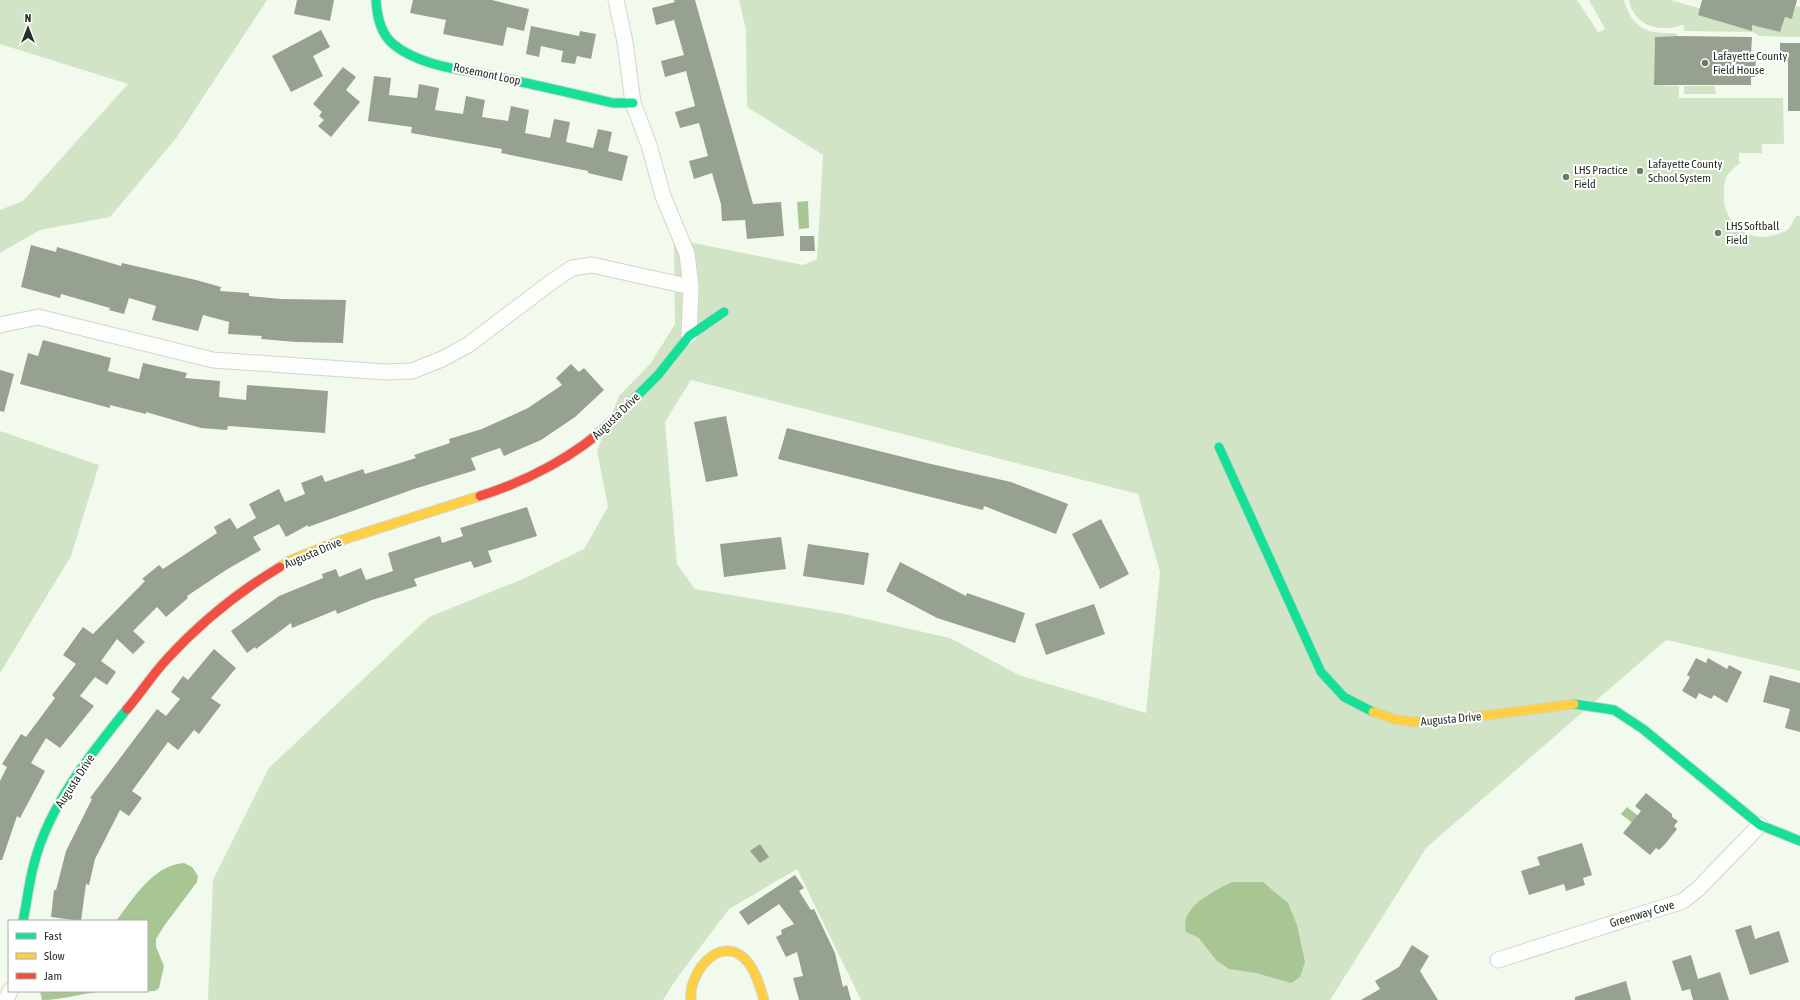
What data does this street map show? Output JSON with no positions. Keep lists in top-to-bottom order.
{
  "streets": {
    "street": ["Rosemont Loop", "Augusta Drive", "Greenway Cove"]
  },
  "crossings": [
    ["Augusta Drive", "Greenway Cove"]
  ],
  "places": [
    "Lafayette County Field House",
    "Lafayette County School System",
    "LHS Practice Field",
    "LHS Softball Field"
  ],
  "legend": ["Fast", "Slow", "Jam"],
  "north": "top"
}
